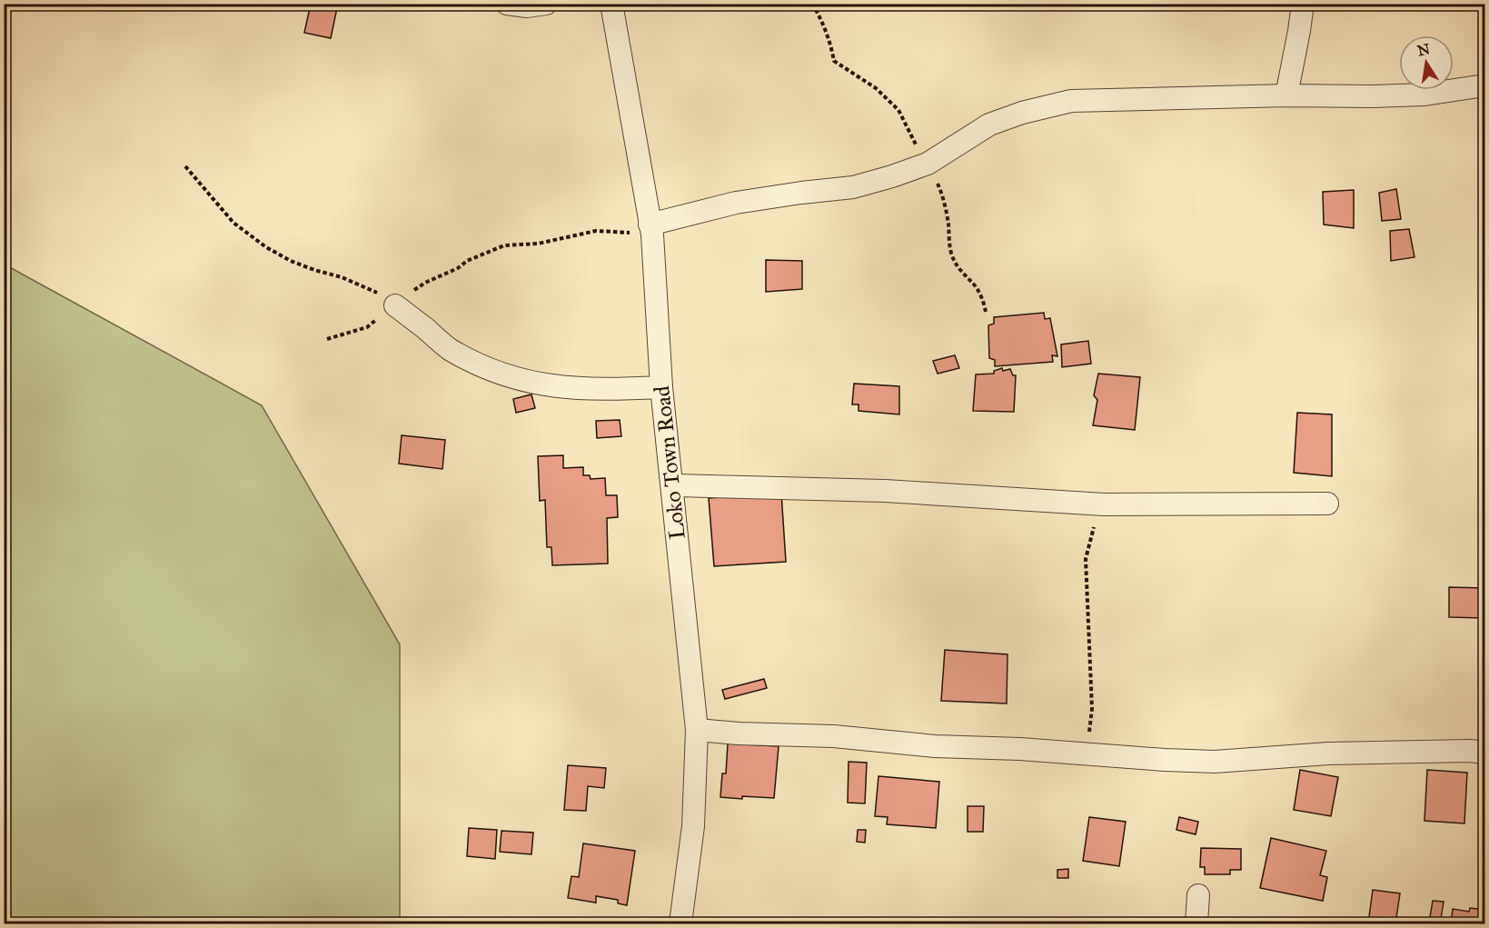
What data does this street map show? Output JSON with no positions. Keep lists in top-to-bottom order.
{
  "streets": {
    "street": ["Loko Town Road"]
  },
  "north": "top"
}
